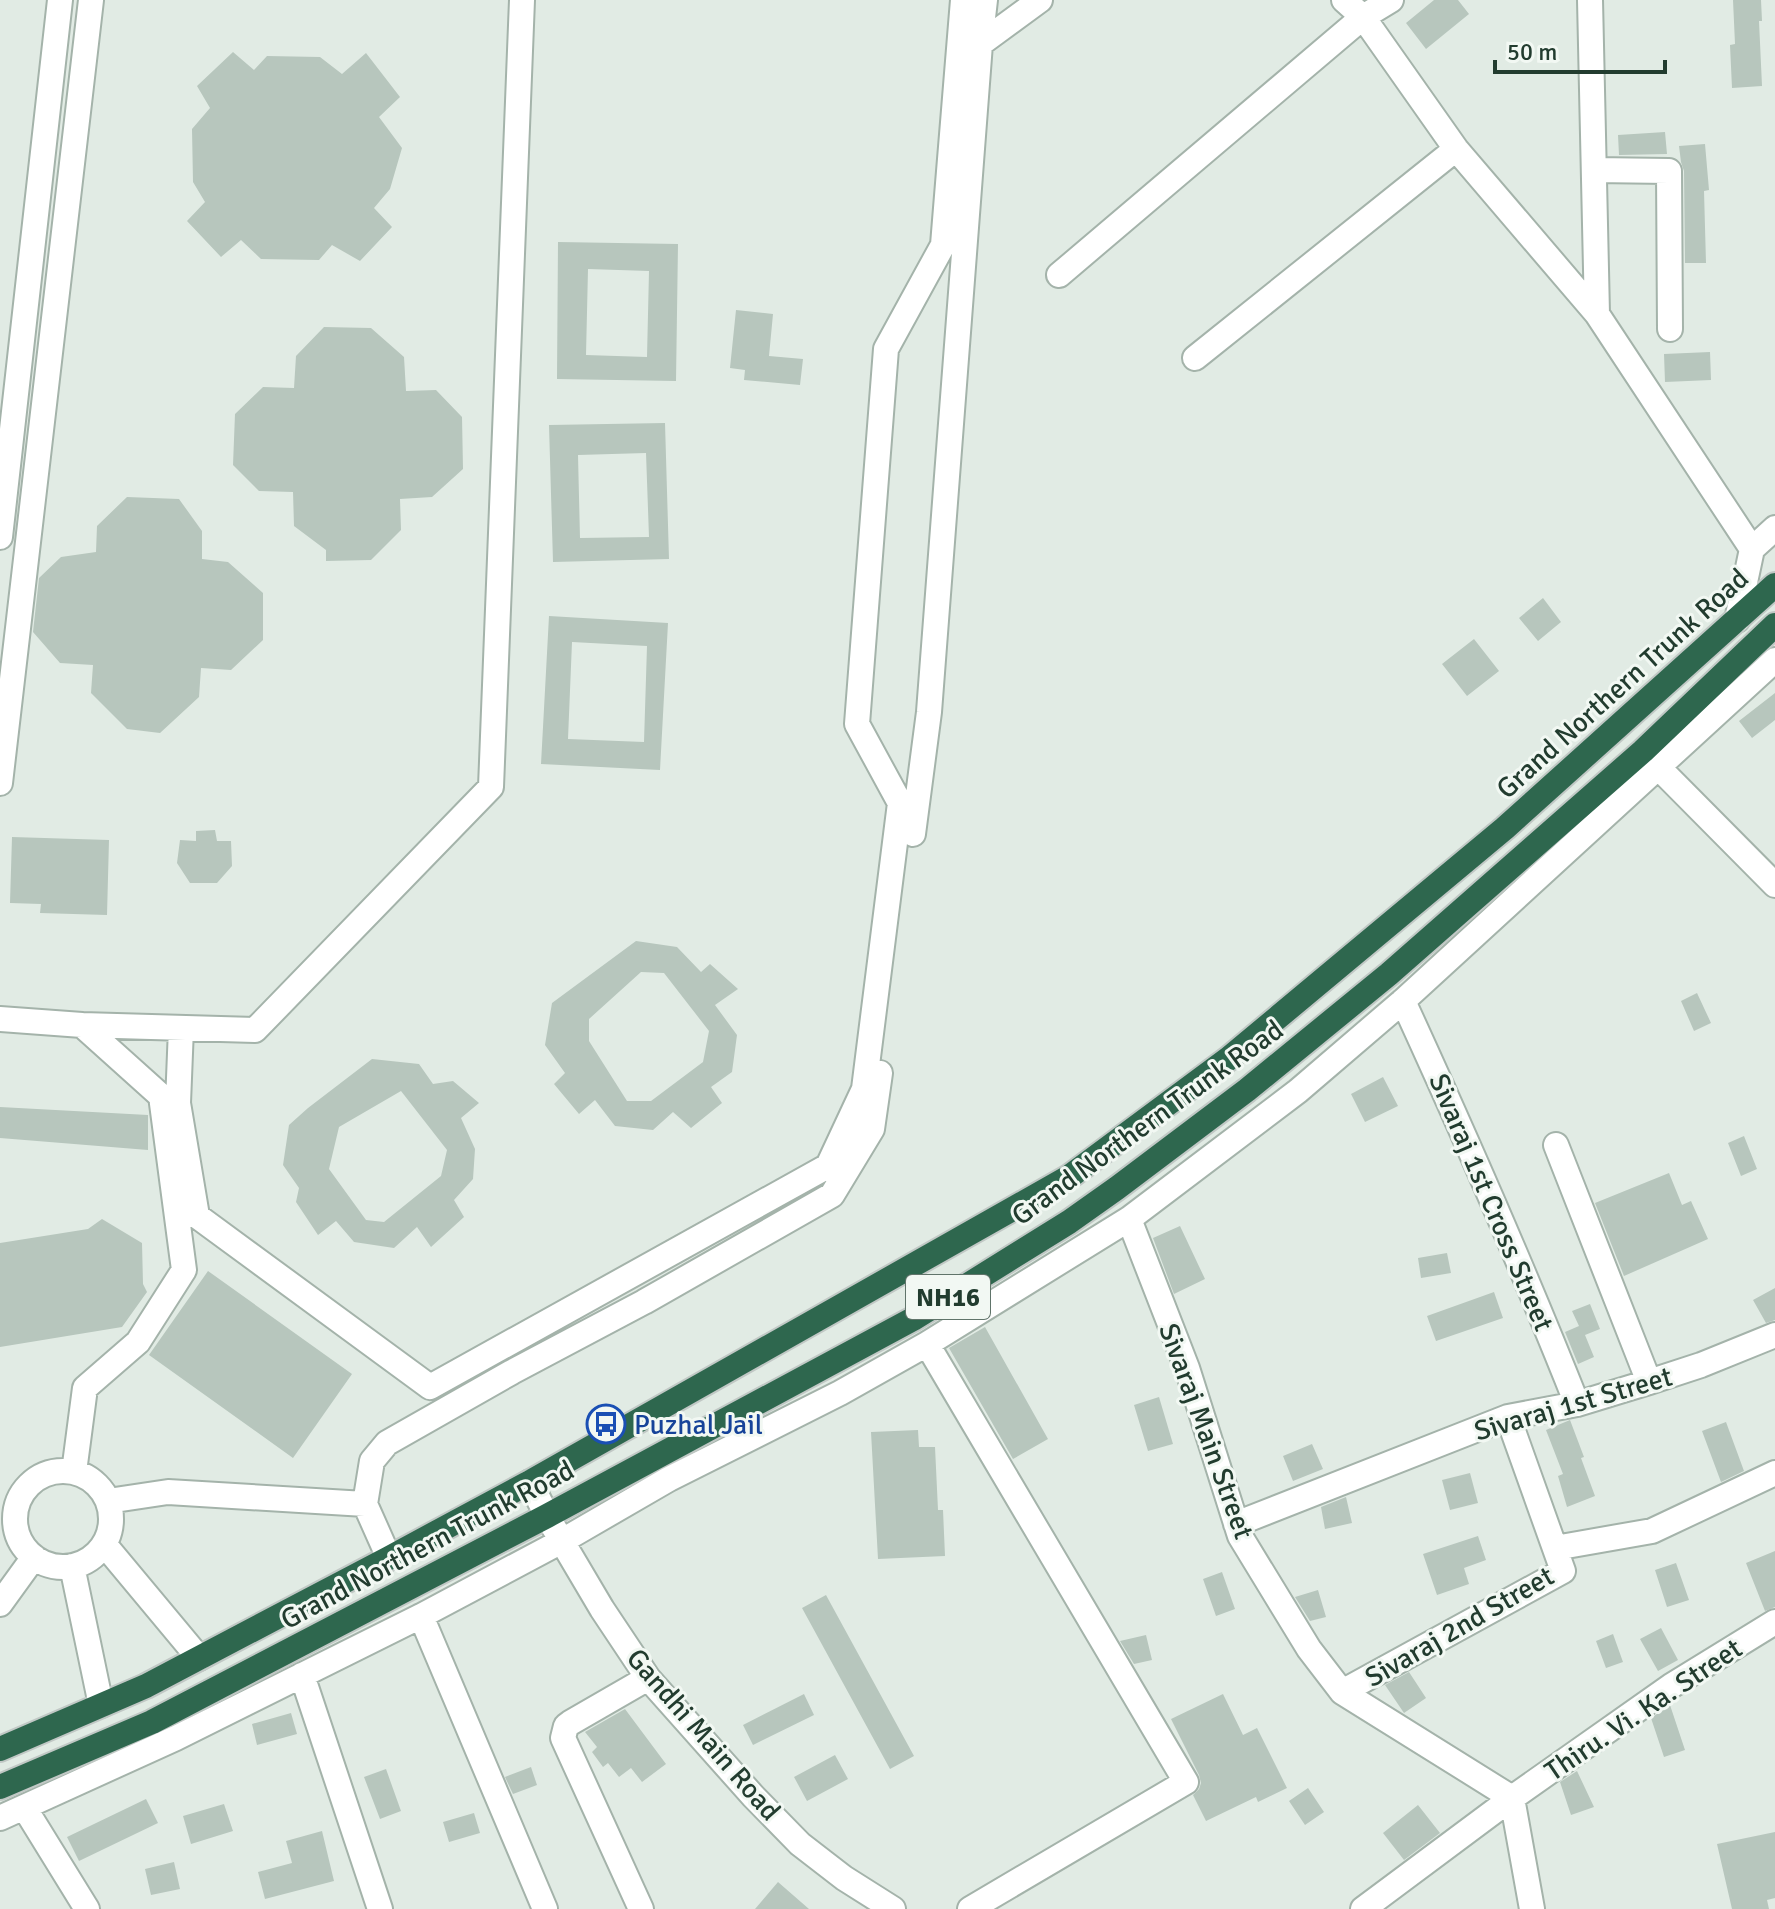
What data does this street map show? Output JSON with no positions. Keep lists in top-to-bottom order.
{
  "streets": {
    "highway": ["Grand Northern Trunk Road", "NH16"],
    "street": [
      "Sivaraj 1st Cross Street",
      "Sivaraj 1st Street",
      "Sivaraj Main Street",
      "Sivaraj 2nd Street",
      "Thiru. Vi. Ka. Street",
      "Gandhi Main Road"
    ]
  },
  "crossings": [
    ["Grand Northern Trunk Road", "Gandhi Main Road"],
    ["Sivaraj 1st Cross Street", "Sivaraj 1st Street"],
    ["Sivaraj 1st Street", "Sivaraj Main Street"],
    ["Sivaraj 1st Street", "Sivaraj 2nd Street"],
    ["Sivaraj Main Street", "Sivaraj 2nd Street"],
    ["Sivaraj Main Street", "Thiru. Vi. Ka. Street"]
  ],
  "places": {
    "bus stop": ["Puzhal Jail"]
  },
  "scale_bar": "50 m"
}
